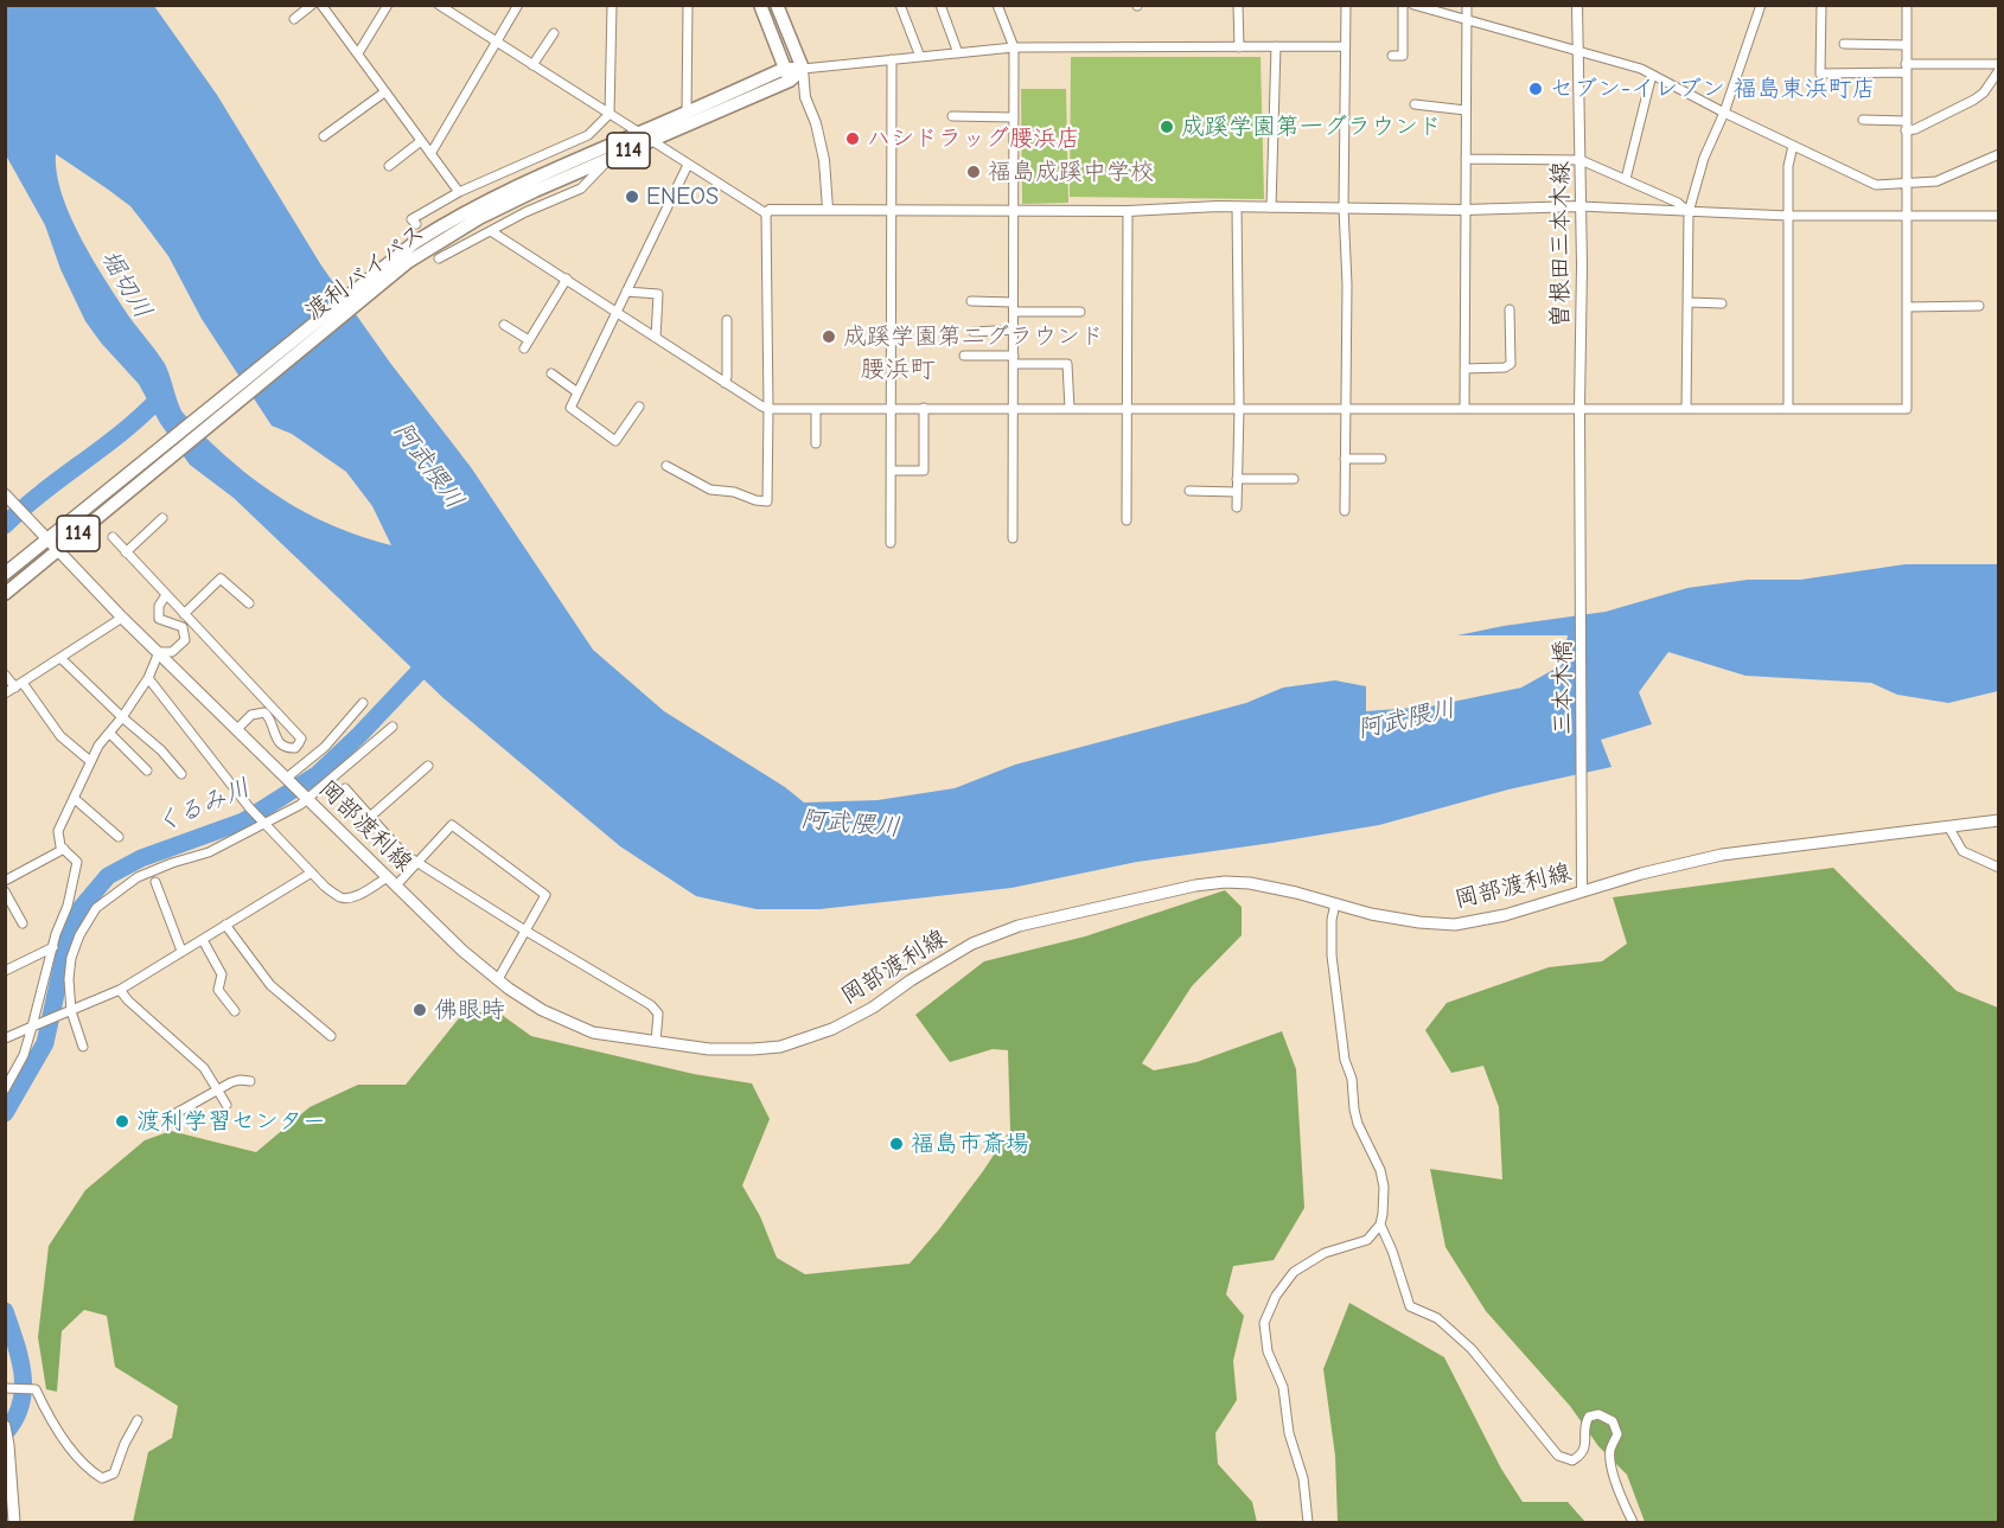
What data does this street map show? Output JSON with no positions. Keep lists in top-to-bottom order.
{
  "streets": {
    "highway": ["114", "渡利バイパス"],
    "main road": ["岡部渡利線"],
    "street": ["曽根田三本木線", "三本木橋"]
  },
  "crossings": [
    ["曽根田三本木線", "三本木橋"],
    ["渡利バイパス", "岡部渡利線"],
    ["三本木橋", "岡部渡利線"]
  ],
  "districts": ["腰浜町"],
  "water": ["堀切川", "阿武隈川", "くるみ川"],
  "places": [
    "セブン-イレブン 福島東浜町店",
    "成蹊学園第一グラウンド",
    "ハシドラッグ腰浜店",
    "福島成蹊中学校",
    "ENEOS",
    "成蹊学園第二グラウンド",
    "佛眼時",
    "渡利学習センター",
    "福島市斎場"
  ]
}
